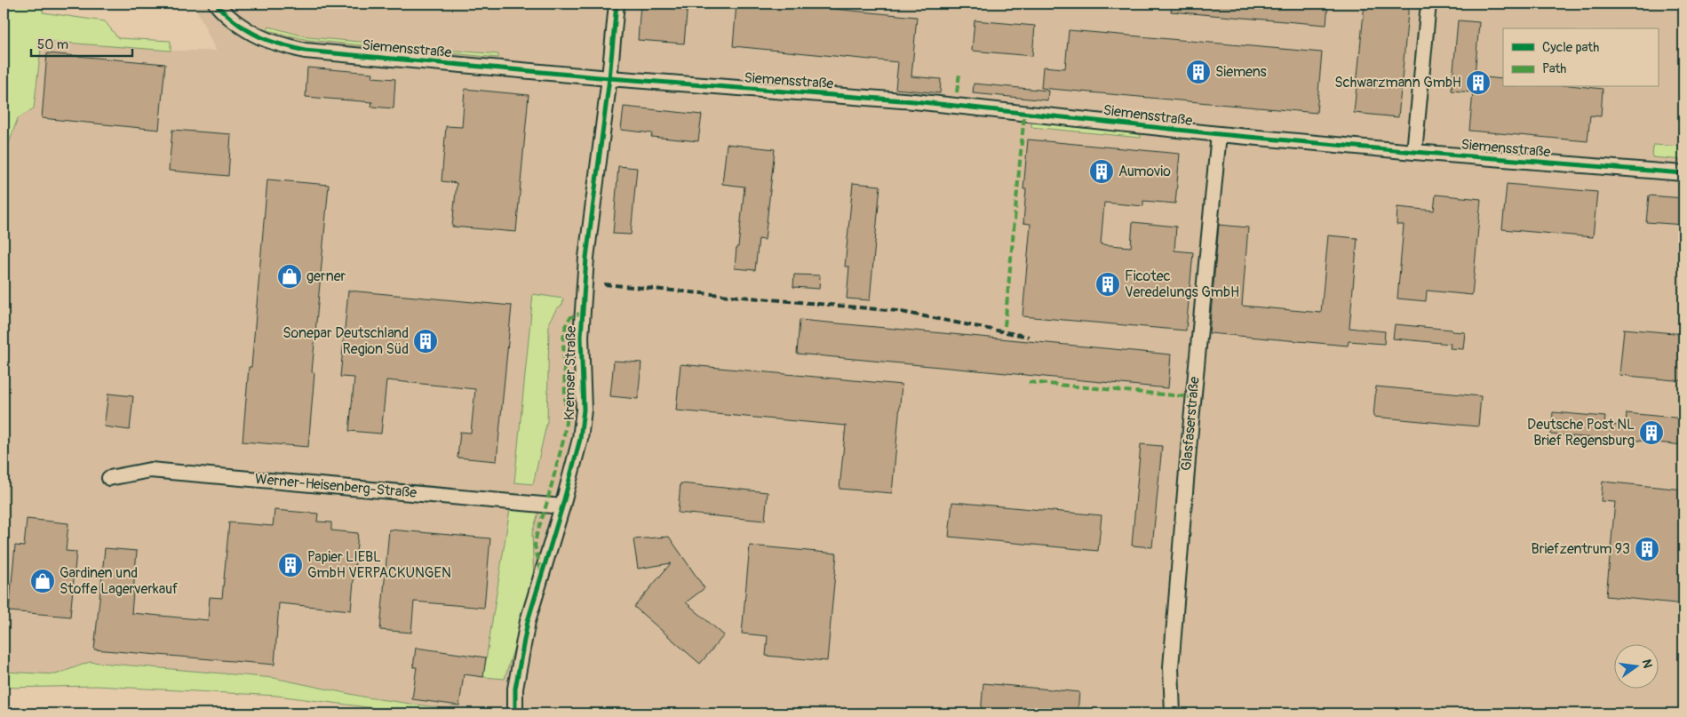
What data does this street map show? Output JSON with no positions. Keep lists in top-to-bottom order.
{
  "streets": {
    "street": [
      "Siemensstraße",
      "Kremser Straße",
      "Glasfaserstraße",
      "Werner-Heisenberg-Straße"
    ]
  },
  "crossings": [
    ["Siemensstraße", "Kremser Straße"],
    ["Siemensstraße", "Glasfaserstraße"],
    ["Kremser Straße", "Werner-Heisenberg-Straße"]
  ],
  "places": {
    "building": [
      "Siemens",
      "Schwarzmann GmbH",
      "Aumovio",
      "Ficotec Veredelungs GmbH",
      "Sonepar Deutschland Region Süd",
      "Deutsche Post NL Brief Regensburg",
      "Briefzentrum 93",
      "Papier LIEBL GmbH VERPACKUNGEN"
    ],
    "shop": ["gerner", "Gardinen und Stoffe Lagerverkauf"]
  },
  "legend": ["Cycle path", "Path"],
  "scale_bar": "50 m",
  "north": "right"
}
